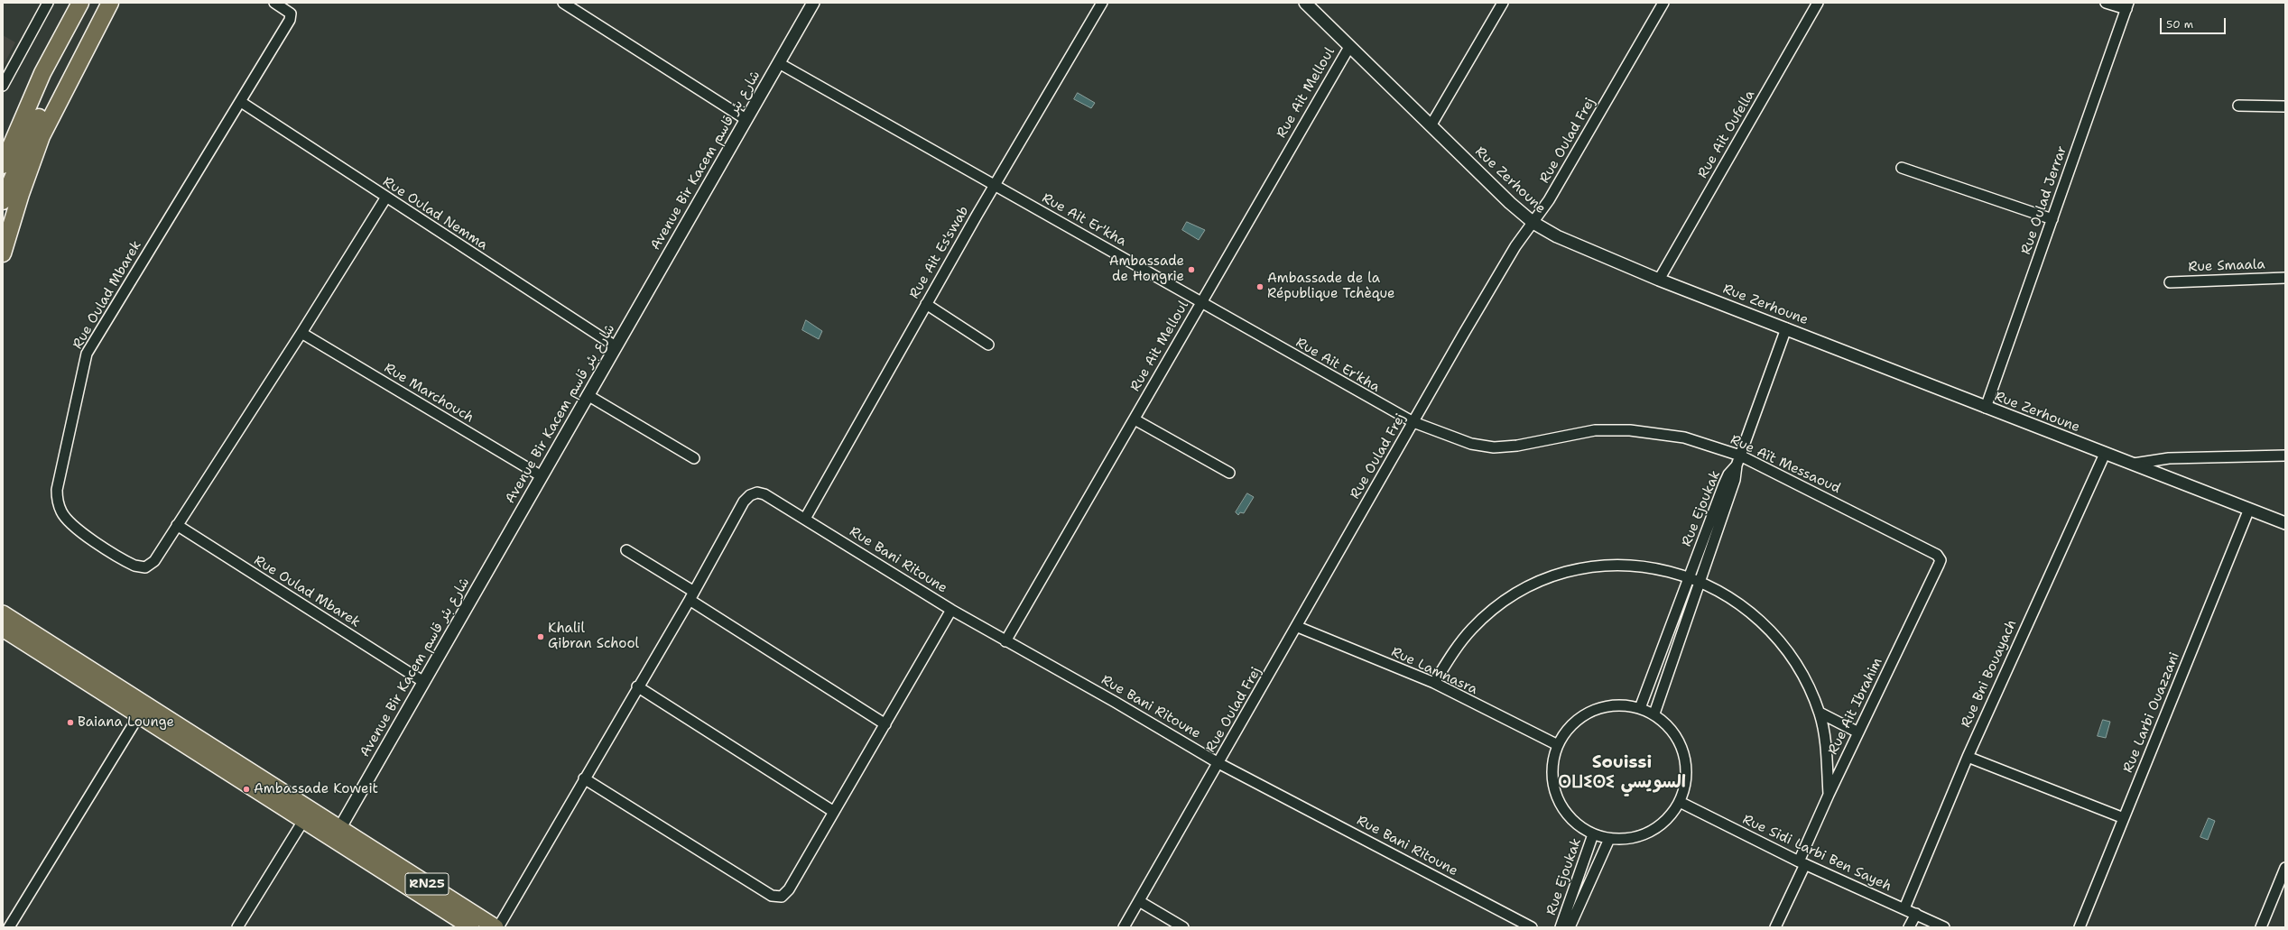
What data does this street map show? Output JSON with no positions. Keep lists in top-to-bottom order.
{
  "streets": {
    "main road": ["RN25"],
    "street": [
      "Rue Ait Melloul",
      "Rue Ait Oufella",
      "Rue Oulad Frej",
      "Avenue Bir Kacem شارع بئر قاسم",
      "Rue Zerhoune",
      "Rue Oulad Jerrar",
      "Rue Oulad Nemma",
      "Rue Ait Er'kha",
      "Rue Ait Es'swab",
      "Rue Smaala",
      "Rue Oulad Mbarek",
      "Rue Marchouch",
      "Rue Aït Messaoud",
      "Rue Ejoukak",
      "Rue Bani Ritoune",
      "Rue Lamnasra",
      "Rue Bni Bouayach",
      "Rue Ait Ibrahim",
      "Rue Larbi Ouazzani",
      "Rue Sidi Larbi Ben Sayeh"
    ]
  },
  "crossings": [
    ["Rue Ait Melloul", "Rue Zerhoune"],
    ["Rue Ait Melloul", "Rue Ait Er'kha"],
    ["Rue Ait Melloul", "Rue Bani Ritoune"],
    ["Rue Ait Oufella", "Rue Zerhoune"],
    ["Rue Oulad Frej", "Rue Zerhoune"],
    ["Rue Oulad Frej", "Rue Ait Er'kha"],
    ["Rue Oulad Frej", "Rue Aït Messaoud"],
    ["Rue Oulad Frej", "Rue Bani Ritoune"],
    ["Rue Oulad Frej", "Rue Lamnasra"],
    ["Avenue Bir Kacem شارع بئر قاسم", "Rue Oulad Nemma"],
    ["Avenue Bir Kacem شارع بئر قاسم", "Rue Ait Er'kha"],
    ["Avenue Bir Kacem شارع بئر قاسم", "Rue Oulad Mbarek"],
    ["Avenue Bir Kacem شارع بئر قاسم", "Rue Marchouch"],
    ["Avenue Bir Kacem شارع بئر قاسم", "RN25"],
    ["Rue Zerhoune", "Rue Oulad Jerrar"],
    ["Rue Zerhoune", "Rue Bni Bouayach"],
    ["Rue Zerhoune", "Rue Larbi Ouazzani"],
    ["Rue Oulad Nemma", "Rue Oulad Mbarek"],
    ["Rue Ait Er'kha", "Rue Ait Es'swab"],
    ["Rue Ait Er'kha", "Rue Aït Messaoud"],
    ["Rue Ait Es'swab", "Rue Bani Ritoune"],
    ["Rue Oulad Mbarek", "Rue Marchouch"],
    ["Rue Aït Messaoud", "Rue Ait Ibrahim"],
    ["Rue Bni Bouayach", "Rue Sidi Larbi Ben Sayeh"],
    ["Rue Ait Ibrahim", "Rue Sidi Larbi Ben Sayeh"]
  ],
  "districts": ["Souissi ⵙⵡⵉⵙⵉ السويسي"],
  "places": [
    "Ambassade de Hongrie",
    "Ambassade de la République Tchèque",
    "Khalil Gibran School",
    "Baiana Lounge",
    "Ambassade Koweit"
  ],
  "scale_bar": "50 m"
}
